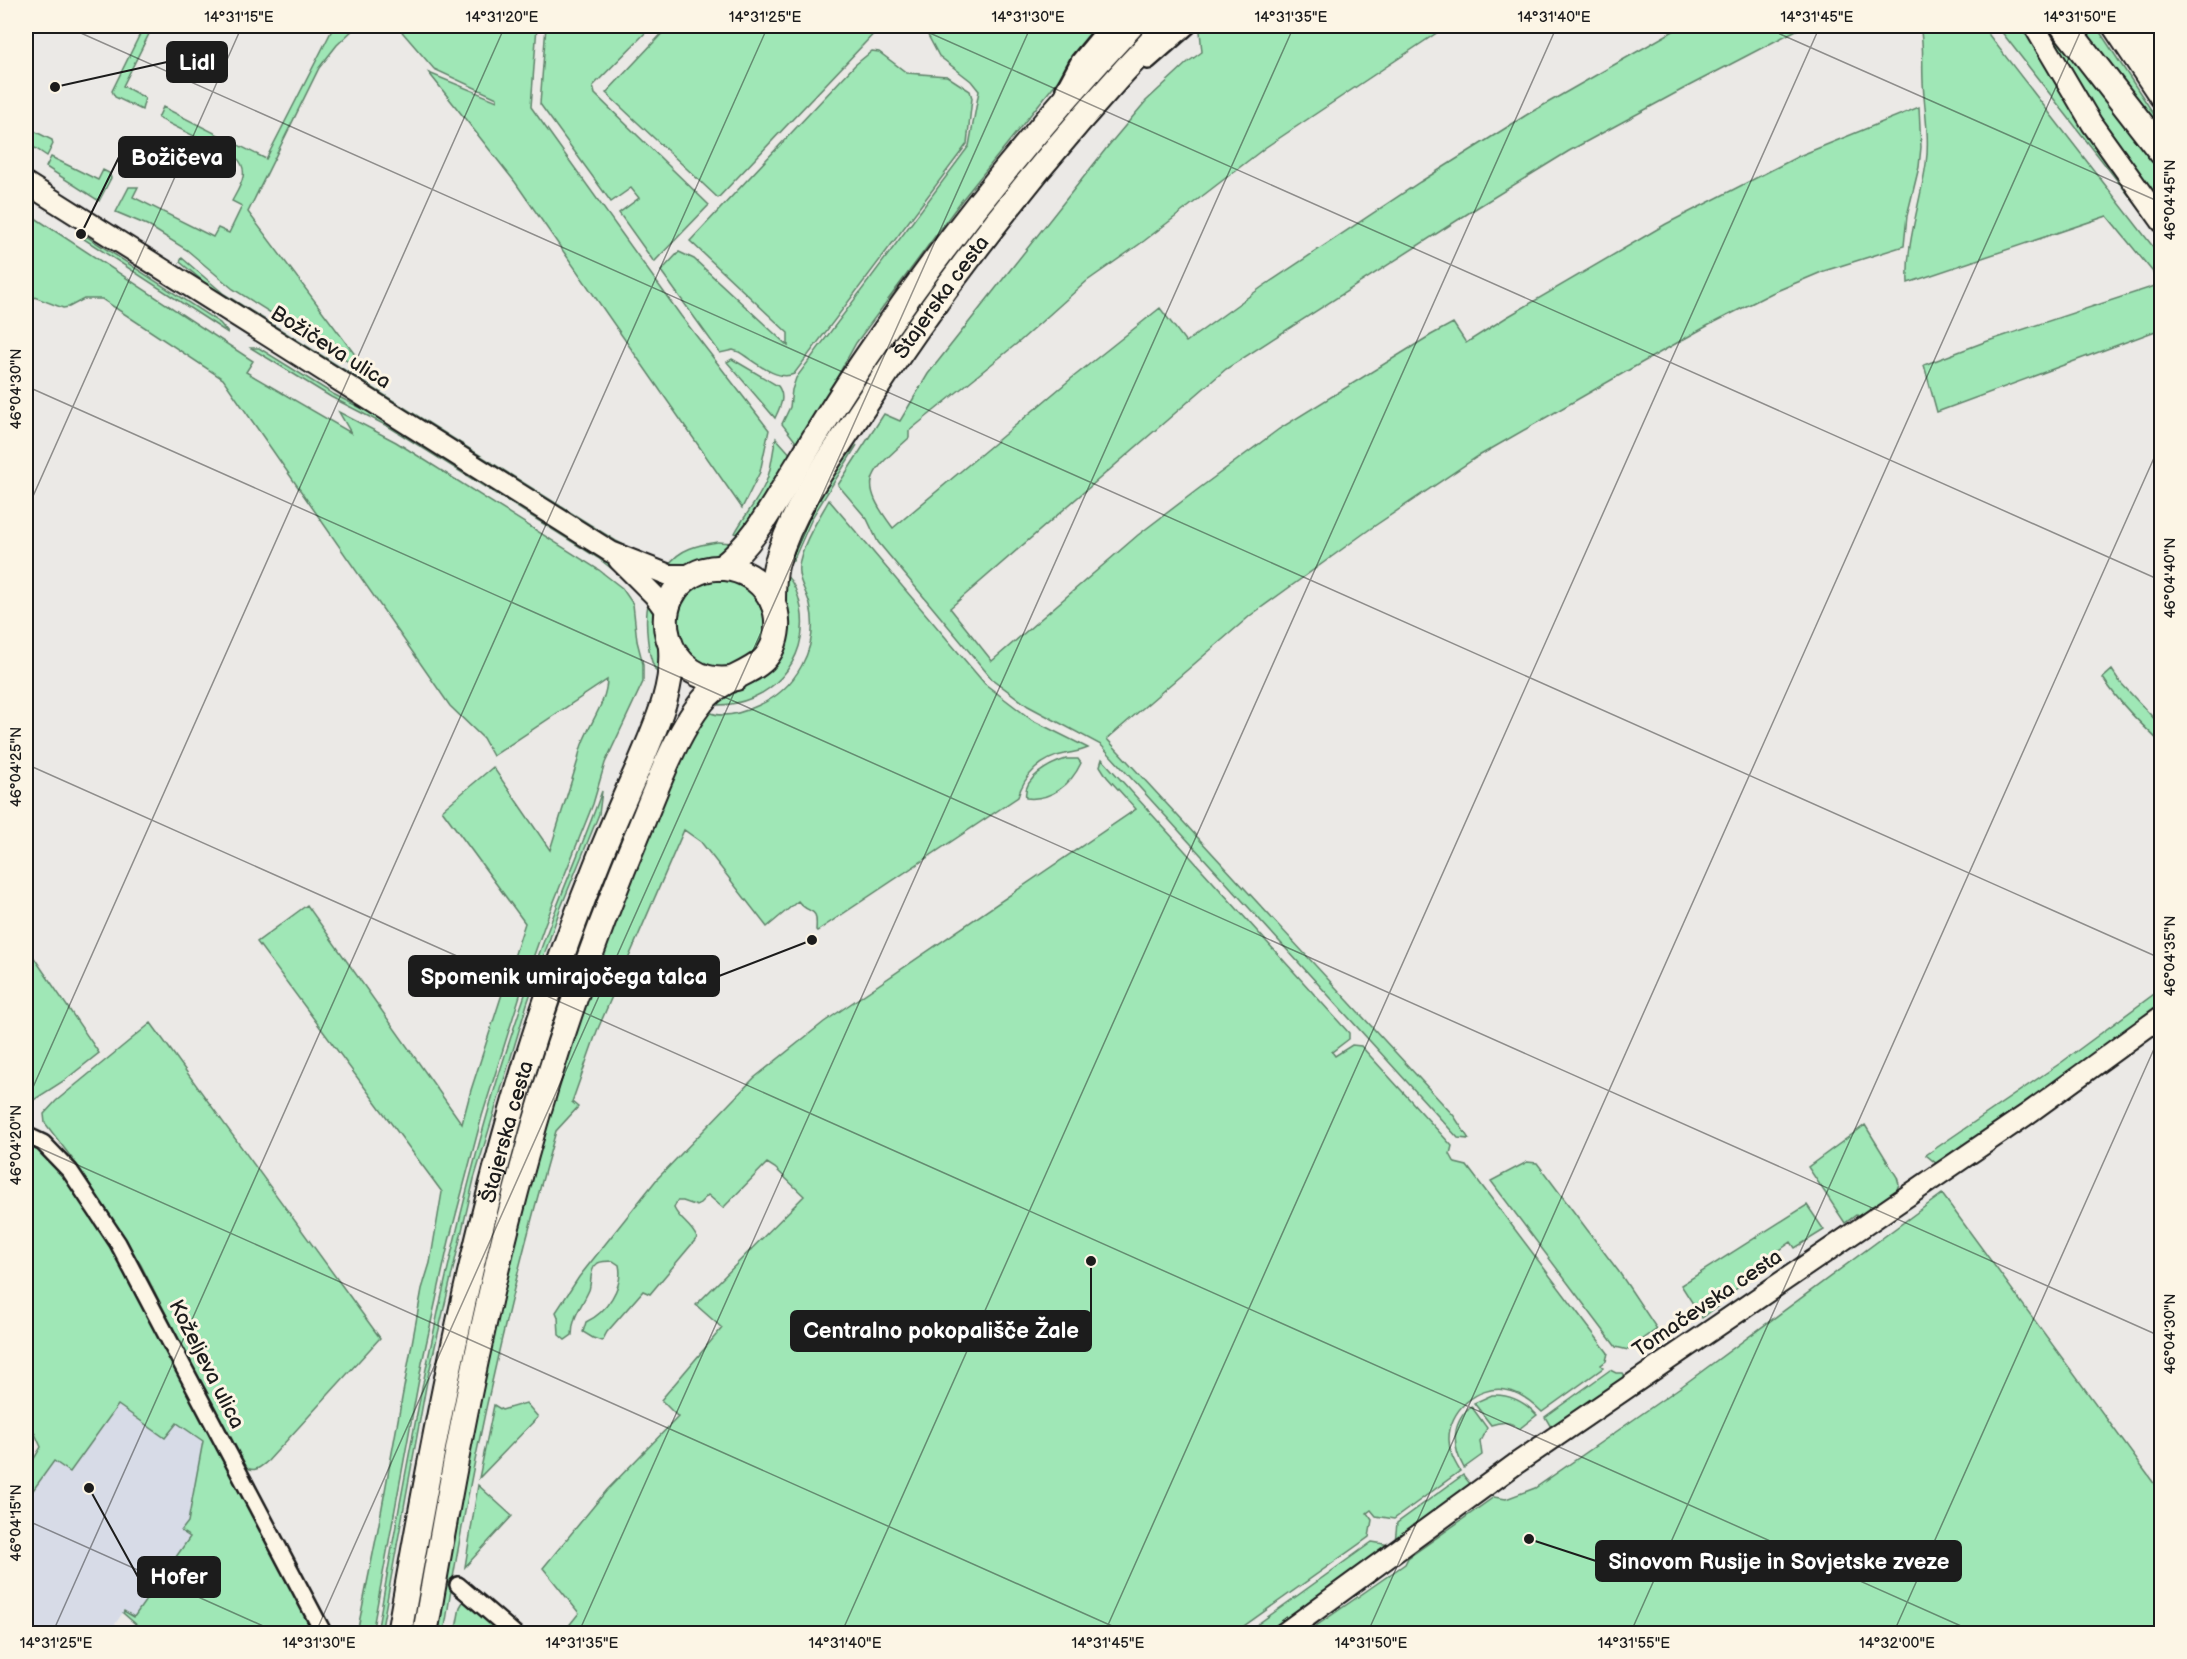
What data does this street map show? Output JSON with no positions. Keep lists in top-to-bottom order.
{
  "streets": {
    "main road": ["Štajerska cesta"],
    "street": ["Božičeva ulica", "Tomačevska cesta", "Koželjeva ulica"]
  },
  "crossings": [
    ["Štajerska cesta", "Božičeva ulica"]
  ],
  "places": [
    "Lidl",
    "Božičeva",
    "Spomenik umirajočega talca",
    "Centralno pokopališče Žale",
    "Hofer",
    "Sinovom Rusije in Sovjetske zveze"
  ],
  "coordinates": [
    "14°31'15\"E",
    "14°31'20\"E",
    "14°31'25\"E",
    "14°31'30\"E",
    "14°31'35\"E",
    "14°31'40\"E",
    "14°31'45\"E",
    "14°31'50\"E",
    "46°04'45\"N",
    "46°04'30\"N",
    "46°04'40\"N",
    "46°04'25\"N",
    "46°04'35\"N",
    "46°04'20\"N",
    "46°04'15\"N",
    "14°31'55\"E",
    "14°32'00\"E"
  ]
}
